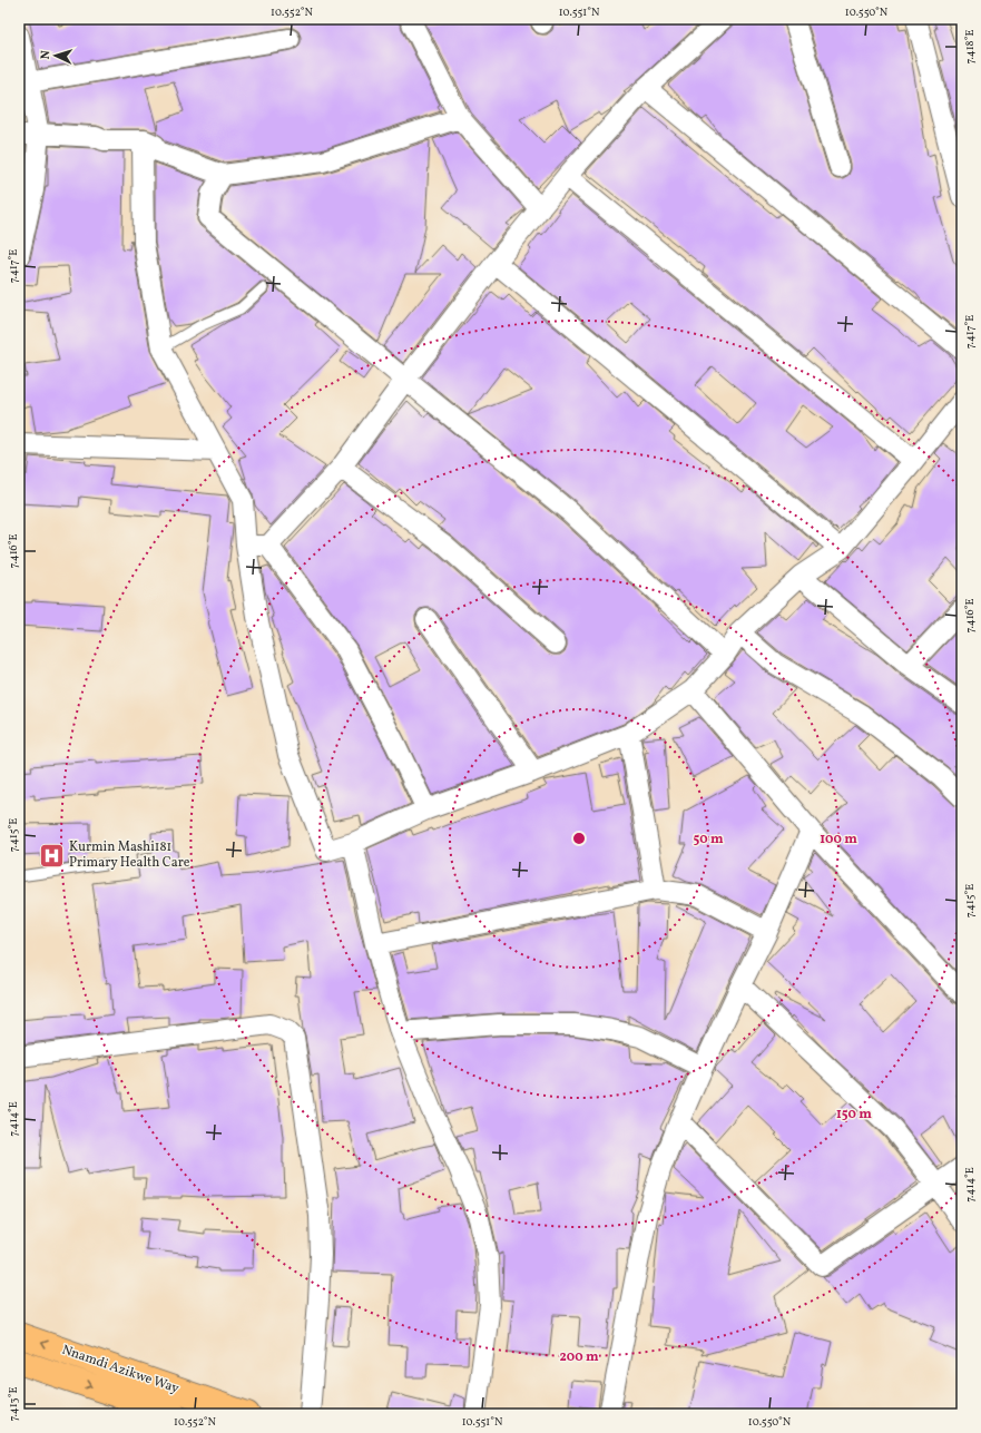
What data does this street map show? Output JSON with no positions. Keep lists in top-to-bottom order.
{
  "streets": {
    "highway": ["Nnamdi Azikwe Way"]
  },
  "places": {
    "hospital": ["Kurmin Mashi181 Primary Health Care"]
  },
  "north": "left",
  "coordinates": [
    "10.552°N",
    "10.551°N",
    "10.550°N",
    "7.418°E",
    "7.417°E",
    "7.416°E",
    "7.415°E",
    "7.414°E",
    "7.413°E"
  ],
  "rings": [
    "50 m",
    "100 m",
    "150 m",
    "200 m"
  ]
}
